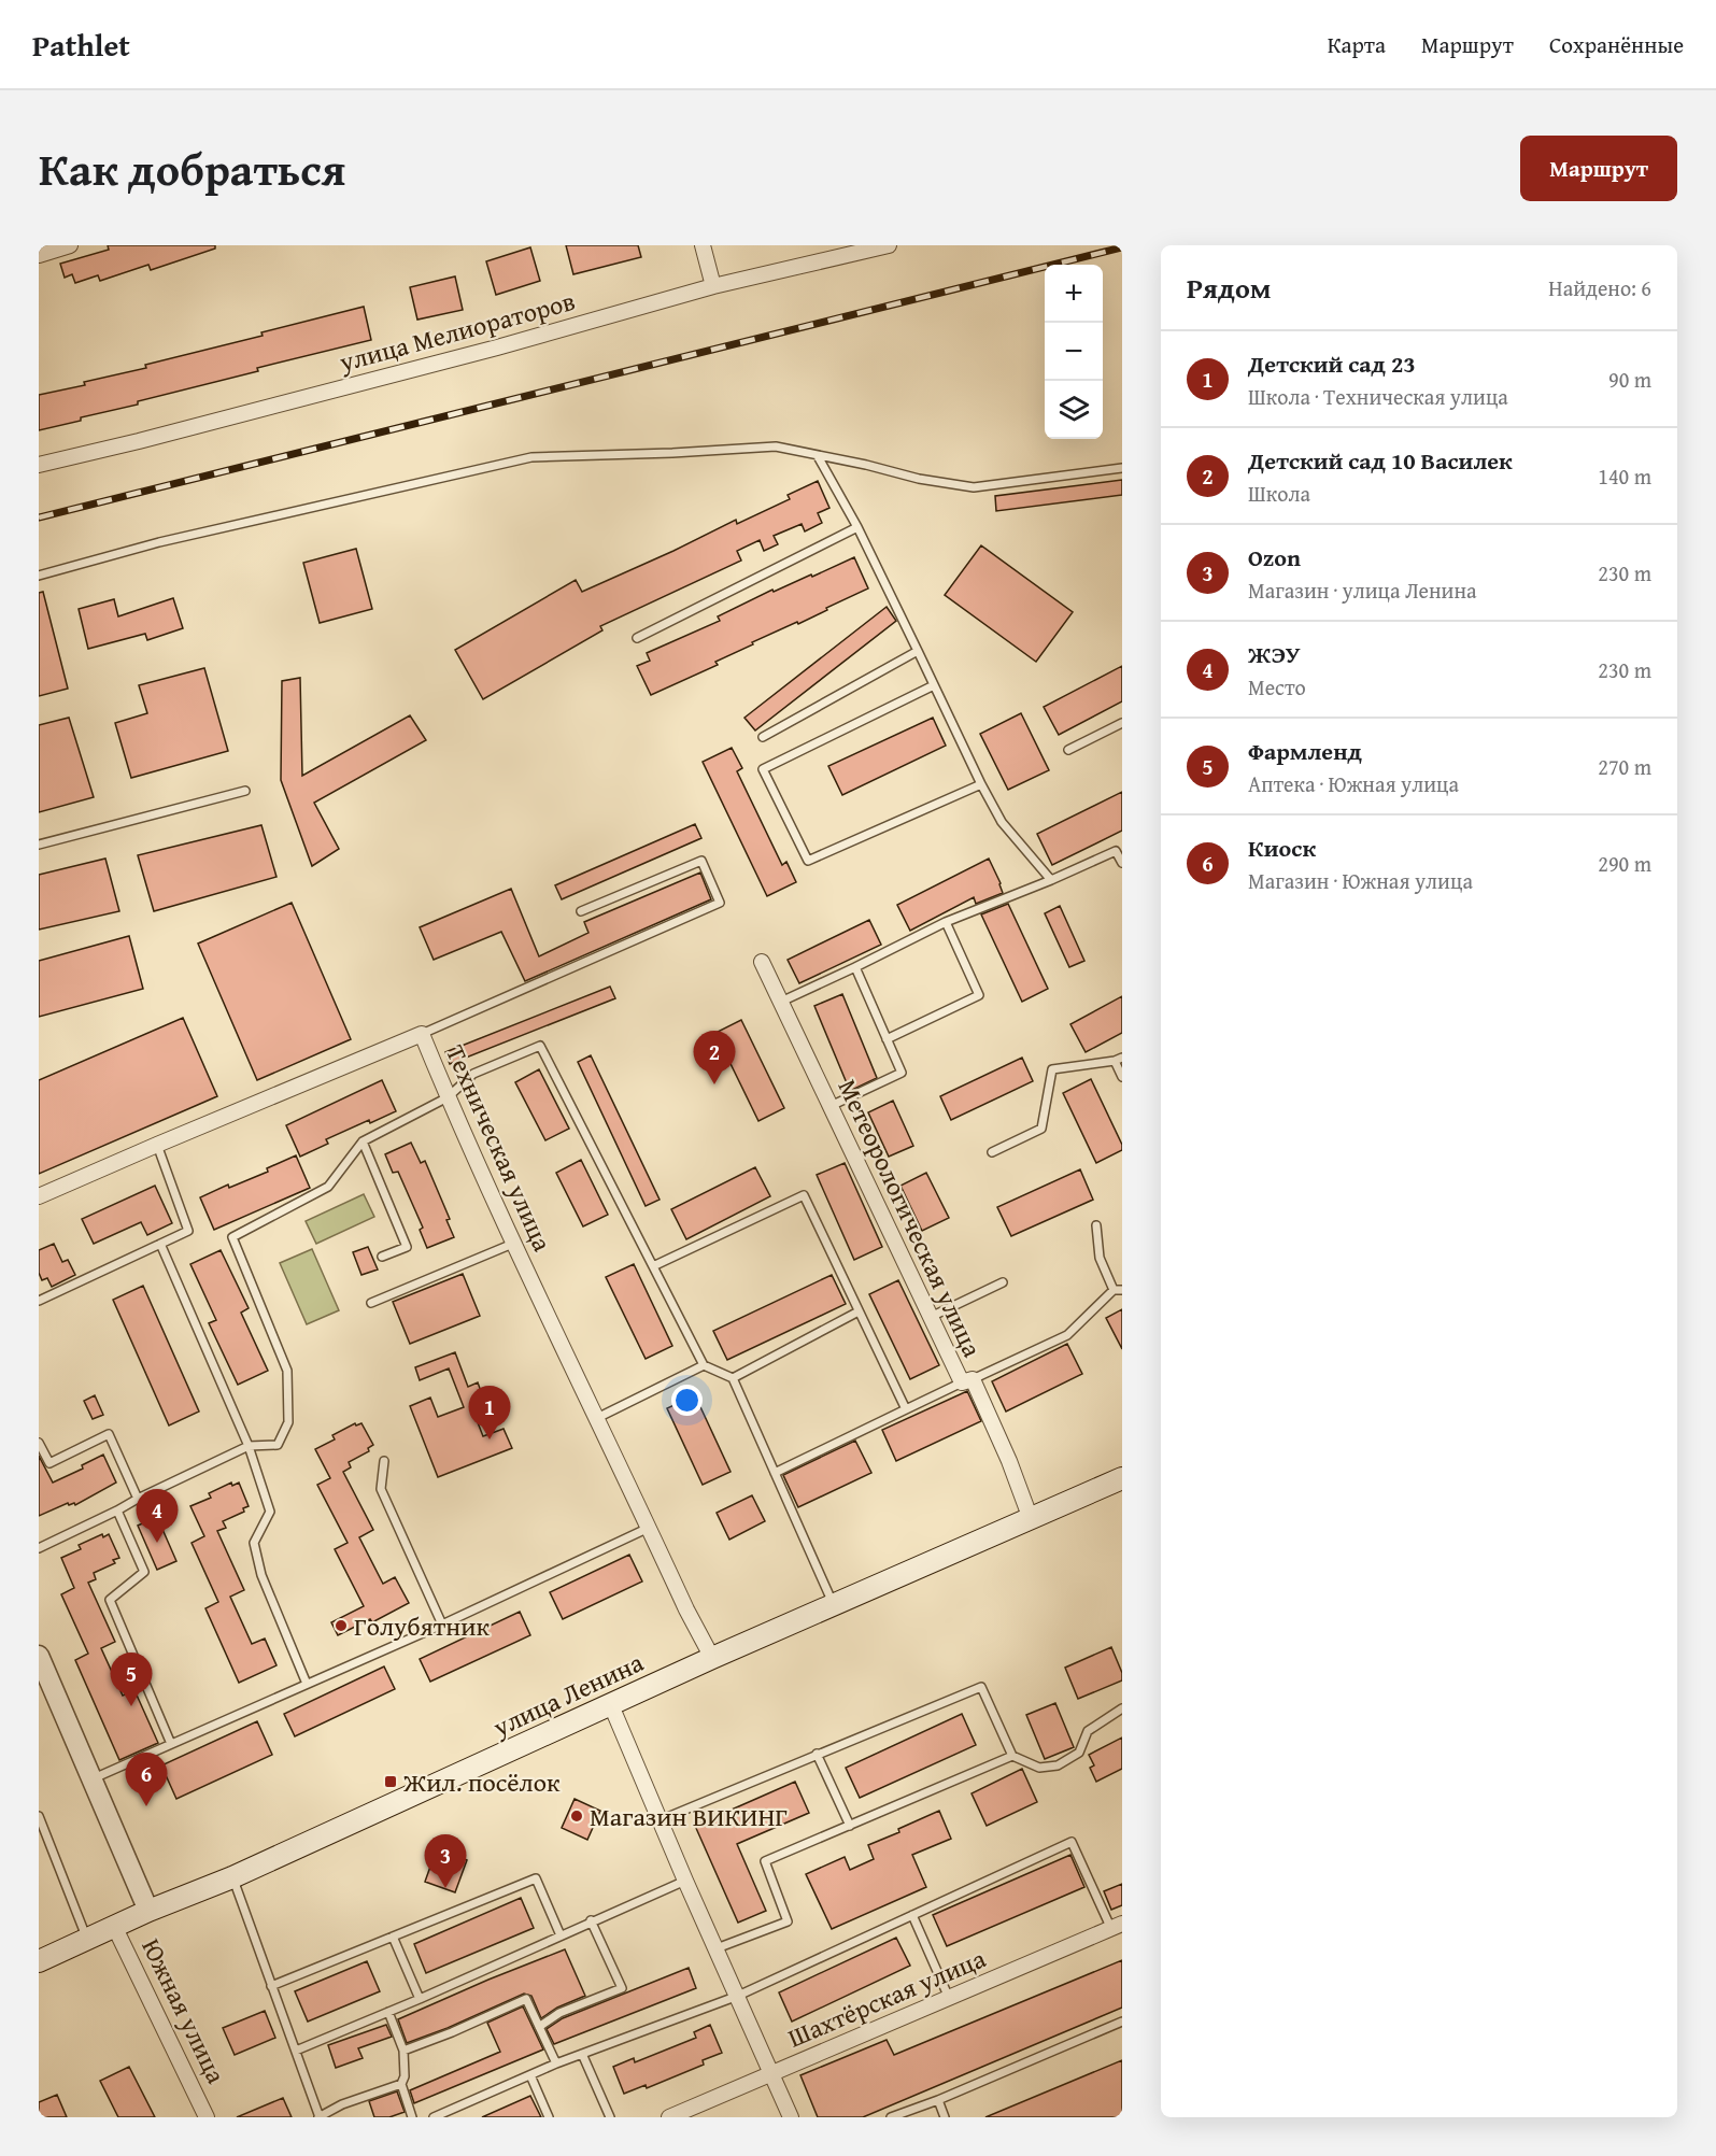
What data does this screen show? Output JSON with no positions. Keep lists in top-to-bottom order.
{
  "streets": {
    "main road": ["улица Ленина"],
    "street": [
      "улица Мелиораторов",
      "Техническая улица",
      "Метеорологическая улица",
      "Шахтёрская улица",
      "Южная улица"
    ]
  },
  "crossings": [
    ["Техническая улица", "улица Ленина"],
    ["Метеорологическая улица", "улица Ленина"],
    ["улица Ленина", "Южная улица"]
  ],
  "places": {
    "other": ["Голубятник", "Магазин ВИКИНГ"],
    "transit": ["Жил. посёлок"]
  },
  "page": {
    "header": "Pathlet",
    "nav": ["Карта", "Маршрут", "Сохранённые"],
    "title": "Как добраться",
    "buttons": "Маршрут",
    "heading": ["Рядом", "Найдено: 6"],
    "map_buttons": ["+", "−"],
    "list": [
      {
        "mark": "1",
        "name": "Детский сад 23",
        "note": "Школа · Техническая улица",
        "value": "90 m"
      },
      {
        "mark": "2",
        "name": "Детский сад 10 Василек",
        "note": "Школа",
        "value": "140 m"
      },
      {
        "mark": "3",
        "name": "Ozon",
        "note": "Магазин · улица Ленина",
        "value": "230 m"
      },
      {
        "mark": "4",
        "name": "ЖЭУ",
        "note": "Место",
        "value": "230 m"
      },
      {
        "mark": "5",
        "name": "Фармленд",
        "note": "Аптека · Южная улица",
        "value": "270 m"
      },
      {
        "mark": "6",
        "name": "Киоск",
        "note": "Магазин · Южная улица",
        "value": "290 m"
      }
    ],
    "pins": [
      "2",
      "1",
      "4",
      "5",
      "6",
      "3"
    ]
  }
}
